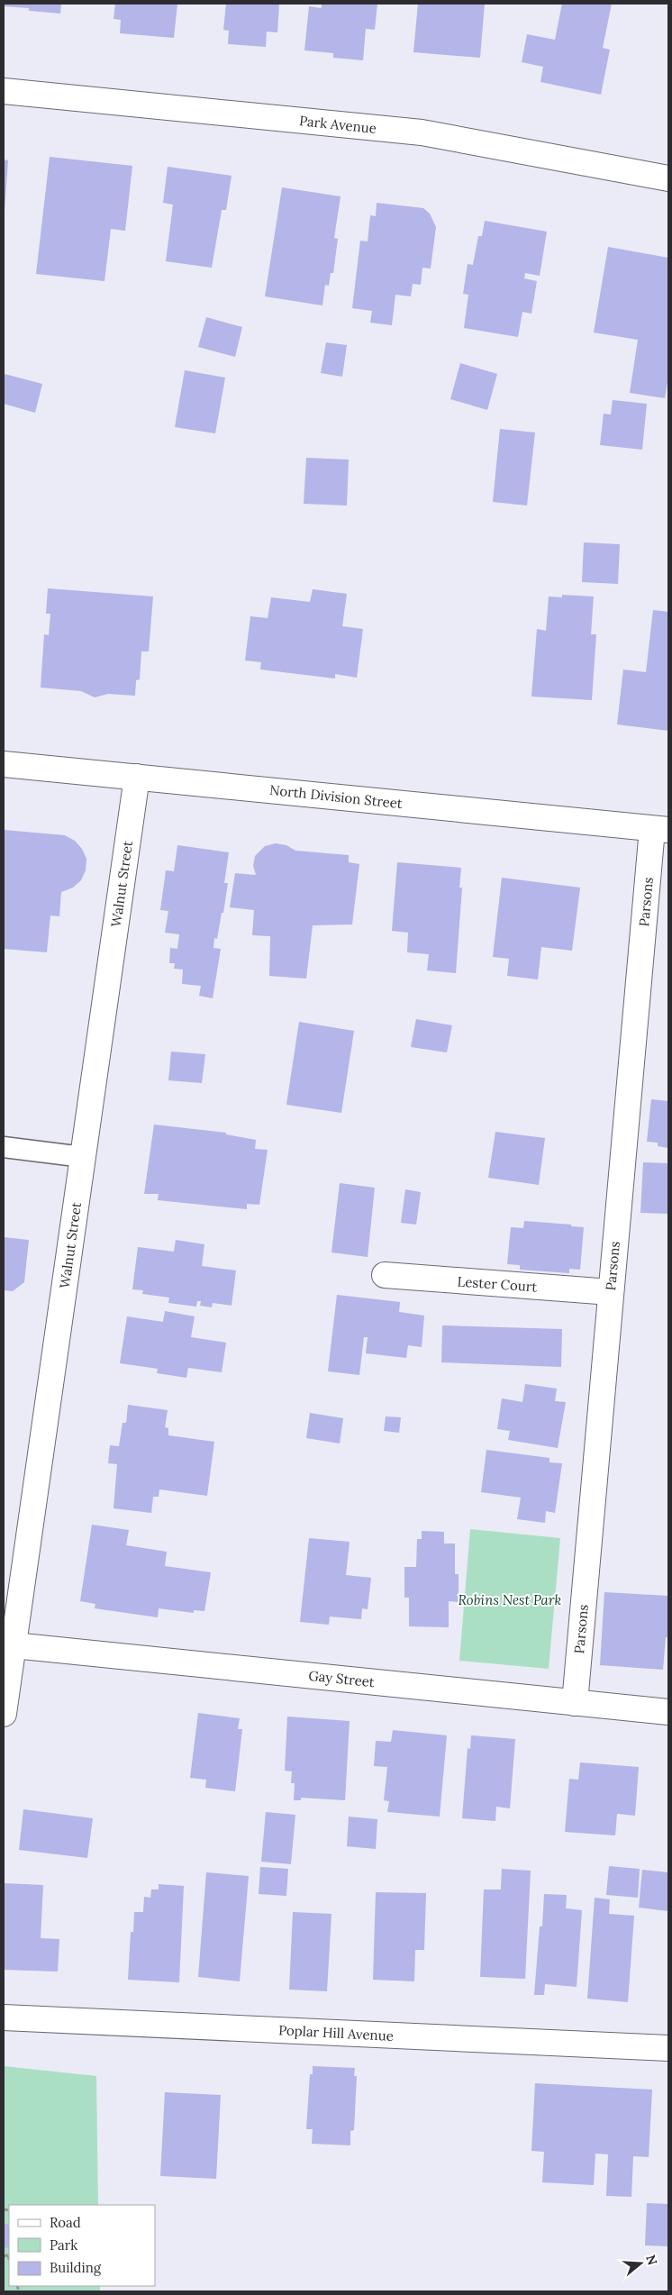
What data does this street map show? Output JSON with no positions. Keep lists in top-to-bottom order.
{
  "streets": {
    "street": [
      "Park Avenue",
      "North Division Street",
      "Walnut Street",
      "Parsons",
      "Lester Court",
      "Gay Street",
      "Poplar Hill Avenue"
    ]
  },
  "crossings": [
    ["North Division Street", "Walnut Street"],
    ["North Division Street", "Parsons"],
    ["Walnut Street", "Gay Street"],
    ["Parsons", "Lester Court"],
    ["Parsons", "Gay Street"]
  ],
  "parks": ["Robins Nest Park"],
  "legend": ["Road", "Park", "Building"],
  "north": "right"
}
